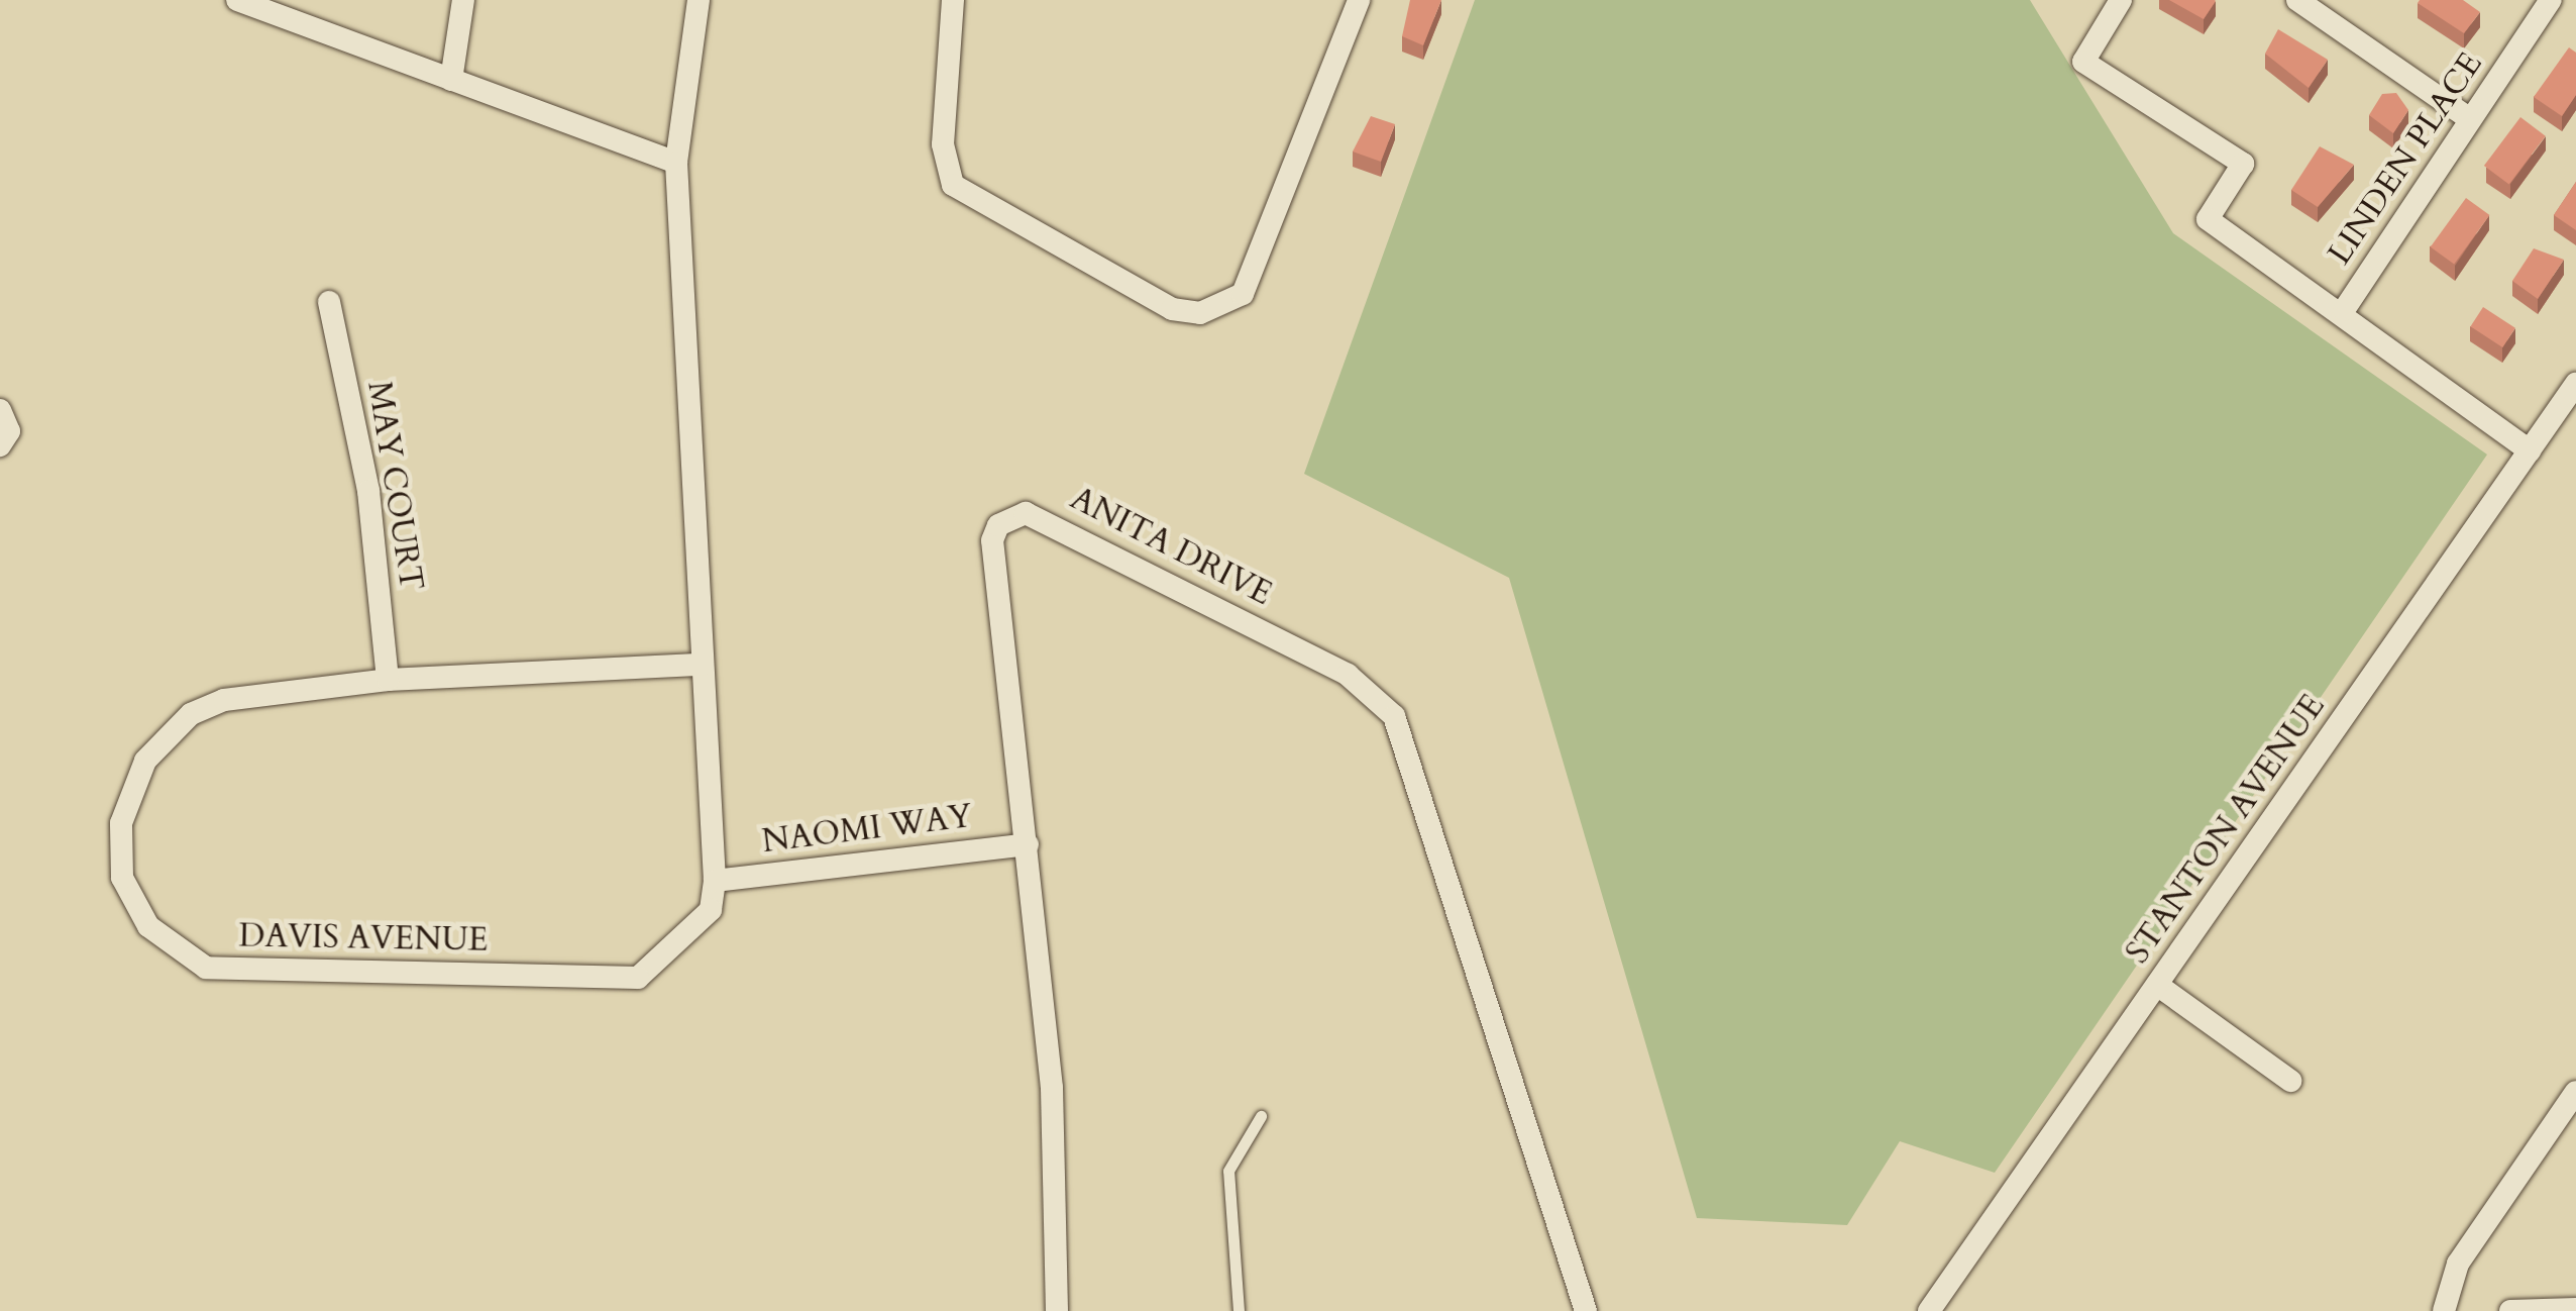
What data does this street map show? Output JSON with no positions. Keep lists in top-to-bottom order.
{
  "streets": {
    "street": [
      "LINDEN PLACE",
      "MAY COURT",
      "ANITA DRIVE",
      "NAOMI WAY",
      "STANTON AVENUE",
      "DAVIS AVENUE"
    ]
  },
  "crossings": [
    ["LINDEN PLACE", "STANTON AVENUE"],
    ["MAY COURT", "DAVIS AVENUE"],
    ["ANITA DRIVE", "NAOMI WAY"],
    ["NAOMI WAY", "DAVIS AVENUE"]
  ]
}
